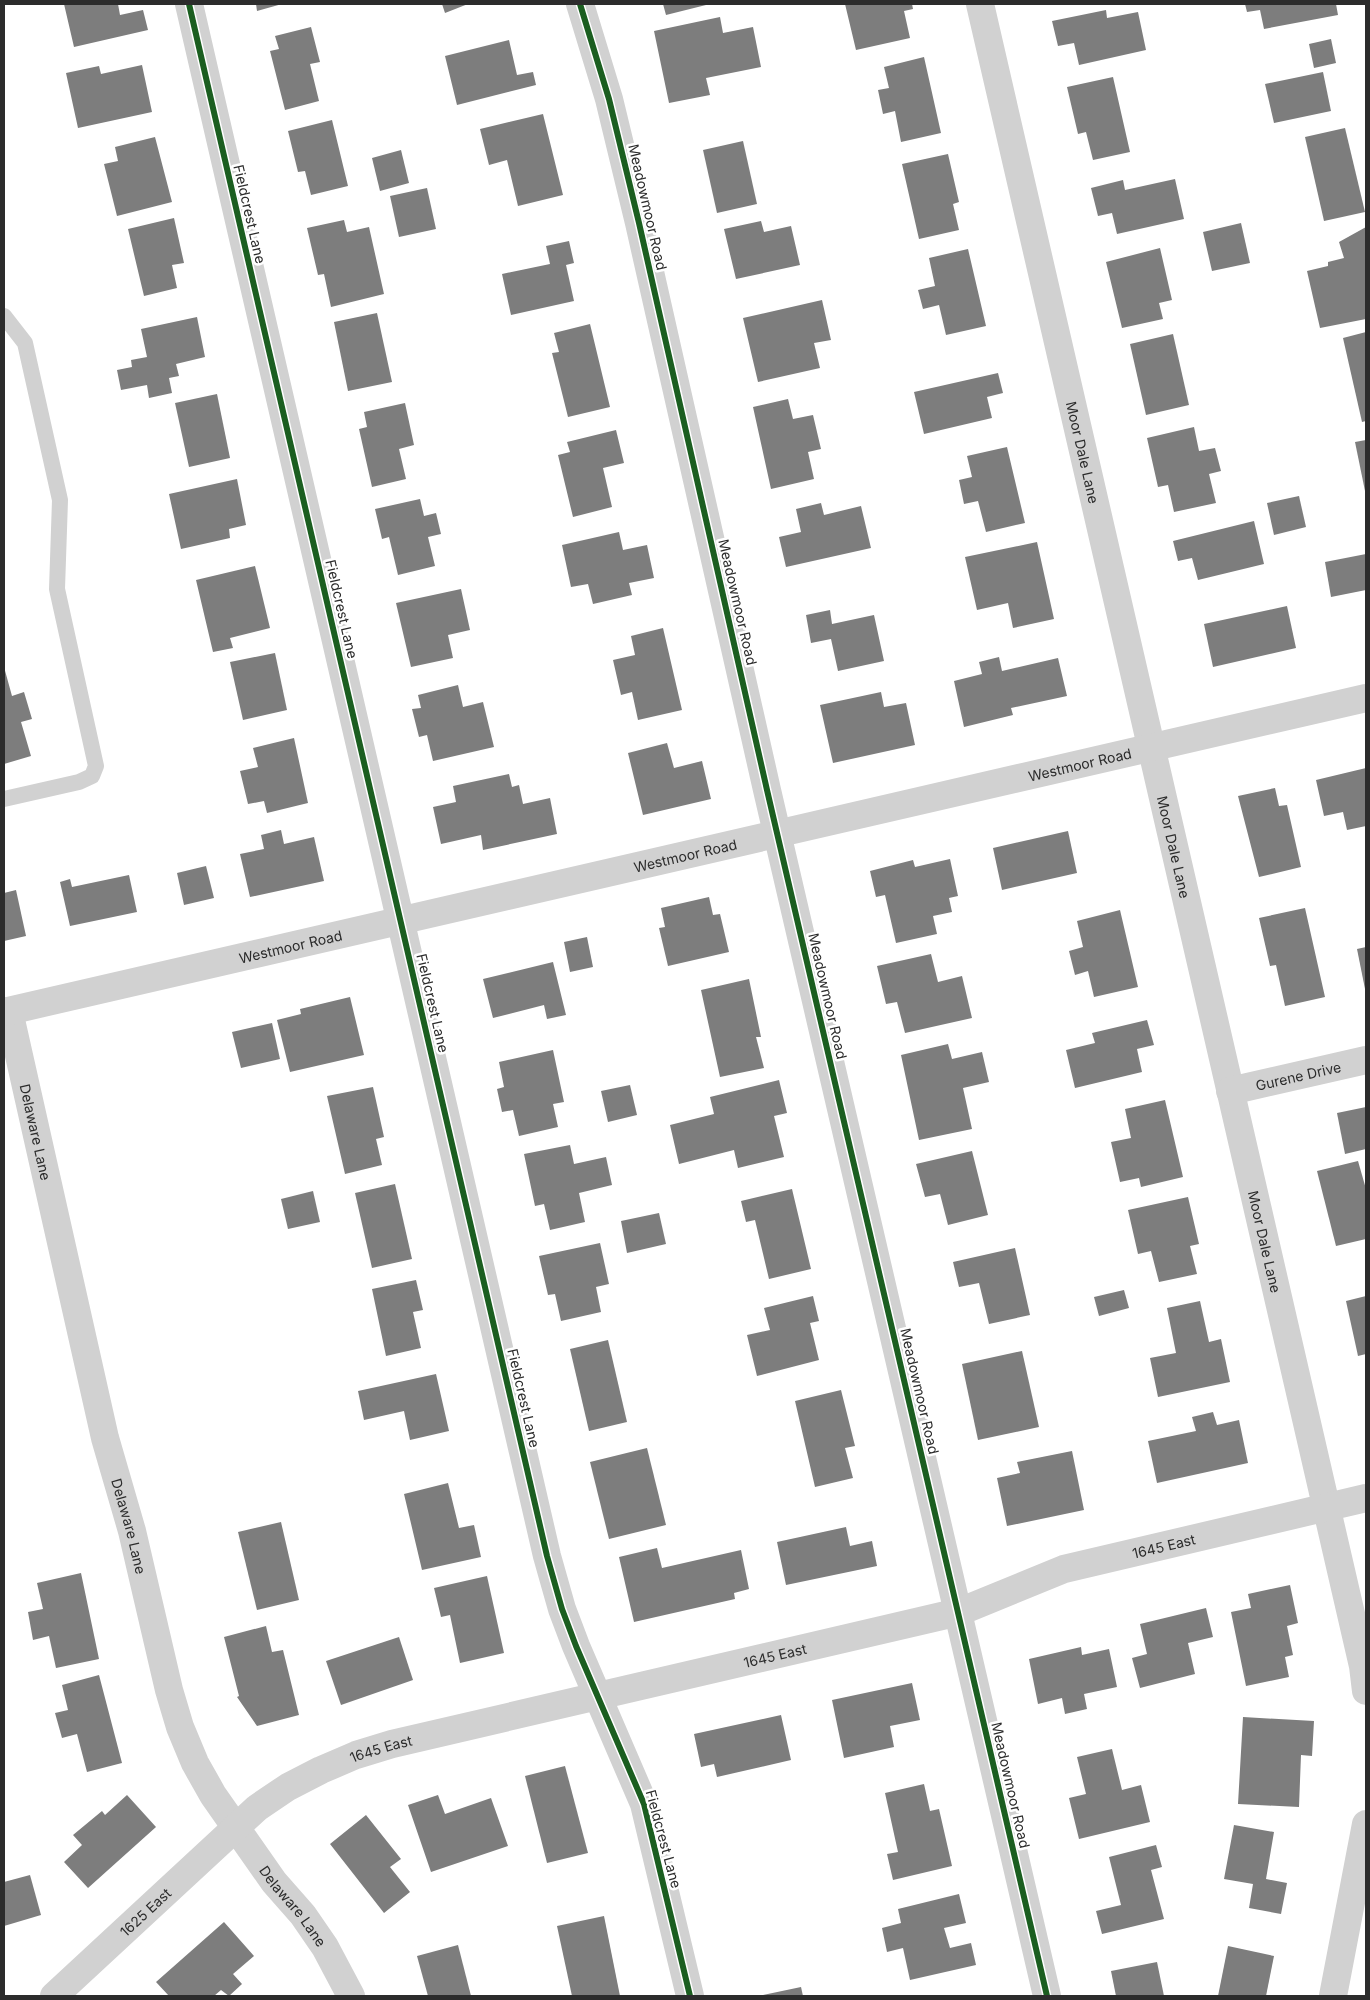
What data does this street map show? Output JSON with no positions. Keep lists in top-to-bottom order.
{
  "streets": {
    "street": [
      "Meadowmoor Road",
      "Fieldcrest Lane",
      "Moor Dale Lane",
      "Westmoor Road",
      "Gurene Drive",
      "Delaware Lane",
      "1645 East",
      "1625 East"
    ]
  },
  "crossings": [
    ["Meadowmoor Road", "Westmoor Road"],
    ["Meadowmoor Road", "1645 East"],
    ["Fieldcrest Lane", "Westmoor Road"],
    ["Fieldcrest Lane", "1645 East"],
    ["Moor Dale Lane", "Westmoor Road"],
    ["Moor Dale Lane", "Gurene Drive"],
    ["Moor Dale Lane", "1645 East"],
    ["Westmoor Road", "Delaware Lane"],
    ["Delaware Lane", "1645 East"],
    ["Delaware Lane", "1625 East"],
    ["1645 East", "1625 East"]
  ]
}
